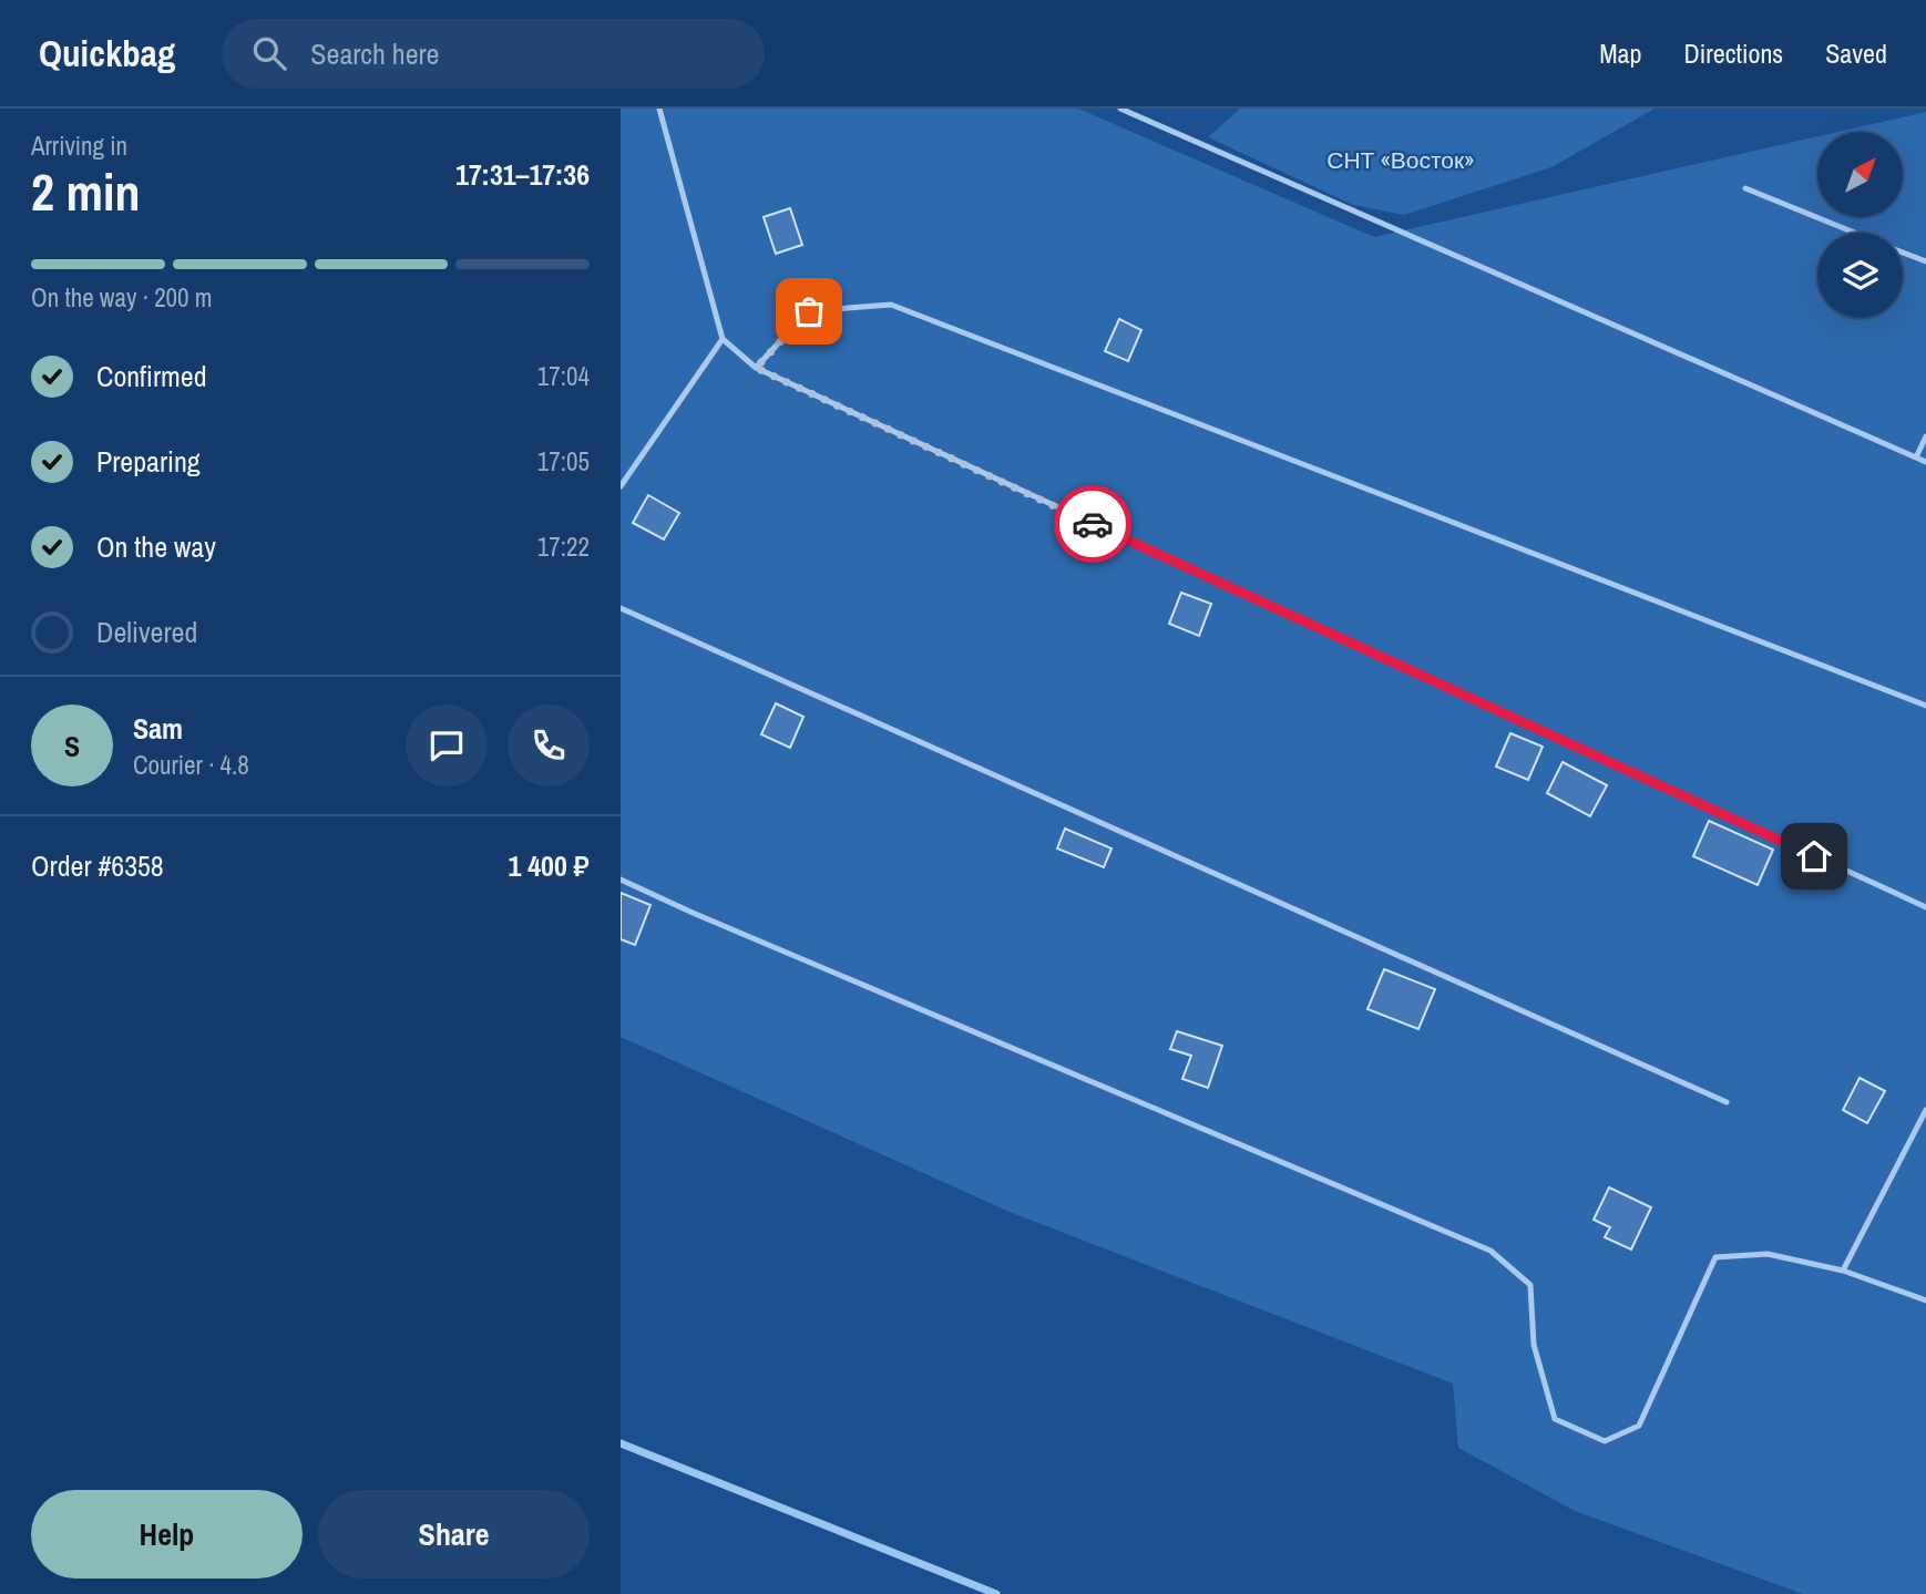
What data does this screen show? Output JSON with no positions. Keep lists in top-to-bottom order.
{
  "parks": ["СНТ «Восток»"],
  "north": "top right",
  "page": {
    "header": "Quickbag",
    "search": "Search here",
    "nav": ["Map", "Directions", "Saved"],
    "heading": ["2 min", "Arriving in", "17:31–17:36"],
    "panel": [
      "Sam",
      "Courier · 4.8",
      "Order #6358",
      "1 400 ₽"
    ],
    "bar": "On the way · 200 m",
    "list": [
      ["Confirmed", "17:04"],
      ["Preparing", "17:05"],
      ["On the way", "17:22"],
      "Delivered"
    ],
    "round": "S",
    "buttons": ["Help", "Share"]
  }
}
